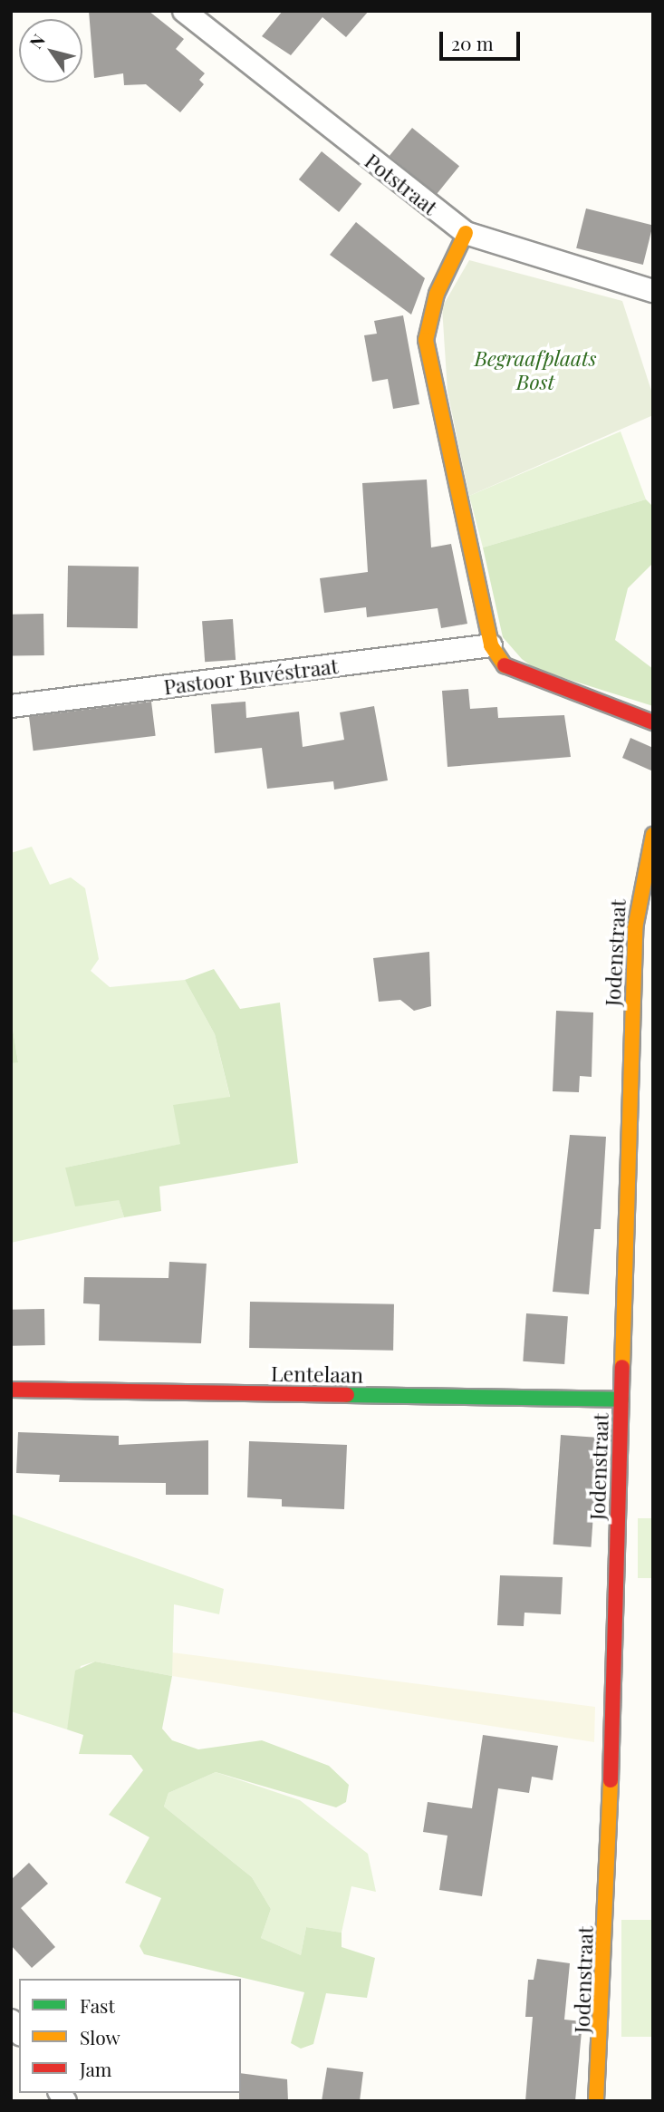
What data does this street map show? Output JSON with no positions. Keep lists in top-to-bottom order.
{
  "streets": {
    "street": [
      "Potstraat",
      "Pastoor Buvéstraat",
      "Jodenstraat",
      "Lentelaan"
    ]
  },
  "crossings": [
    ["Jodenstraat", "Lentelaan"]
  ],
  "parks": ["Begraafplaats Bost"],
  "legend": ["Fast", "Slow", "Jam"],
  "scale_bar": "20 m",
  "north": "top left"
}
